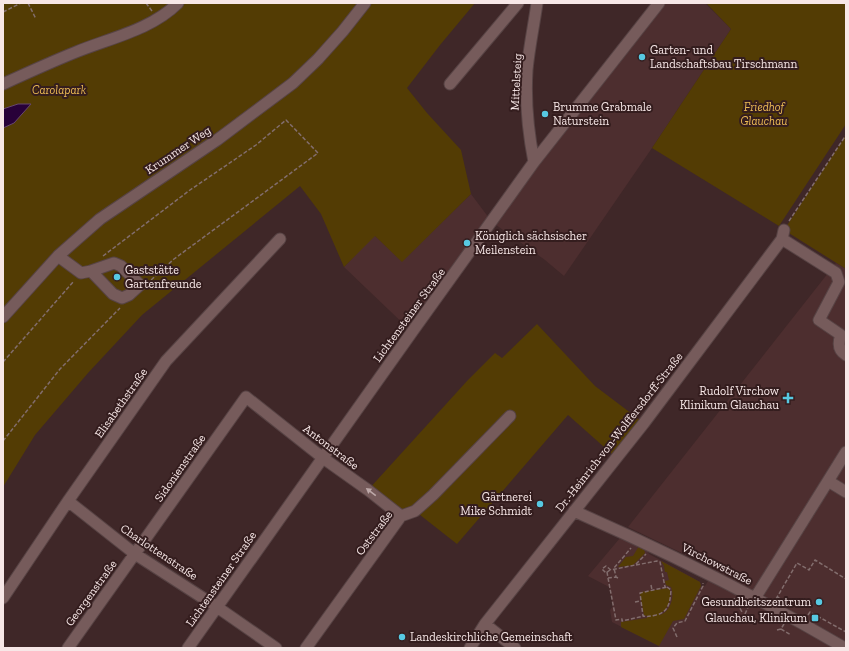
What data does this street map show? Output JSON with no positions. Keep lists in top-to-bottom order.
{
  "streets": {
    "street": [
      "Mittelsteig",
      "Krummer Weg",
      "Lichtensteiner Straße",
      "Elisabethstraße",
      "Dr.-Heinrich-von-Wolffersdorff-Straße",
      "Antonstraße",
      "Sidonienstraße",
      "Oststraße",
      "Charlottenstraße",
      "Virchowstraße",
      "Georgenstraße"
    ]
  },
  "crossings": [
    ["Mittelsteig", "Lichtensteiner Straße"],
    ["Lichtensteiner Straße", "Antonstraße"],
    ["Lichtensteiner Straße", "Charlottenstraße"],
    ["Elisabethstraße", "Charlottenstraße"],
    ["Dr.-Heinrich-von-Wolffersdorff-Straße", "Virchowstraße"],
    ["Antonstraße", "Sidonienstraße"],
    ["Antonstraße", "Oststraße"],
    ["Sidonienstraße", "Charlottenstraße"],
    ["Sidonienstraße", "Georgenstraße"],
    ["Charlottenstraße", "Georgenstraße"]
  ],
  "one_way": ["Antonstraße"],
  "parks": ["Carolapark", "Friedhof Glauchau"],
  "places": {
    "other": [
      "Garten- und Landschaftsbau Tirschmann",
      "Brumme Grabmale Naturstein",
      "Königlich sächsischer Meilenstein",
      "Gaststätte Gartenfreunde",
      "Gärtnerei Mike Schmidt",
      "Gesundheitszentrum",
      "Landeskirchliche Gemeinschaft"
    ],
    "health": ["Rudolf Virchow Klinikum Glauchau"],
    "transit": ["Glauchau, Klinikum"]
  }
}
